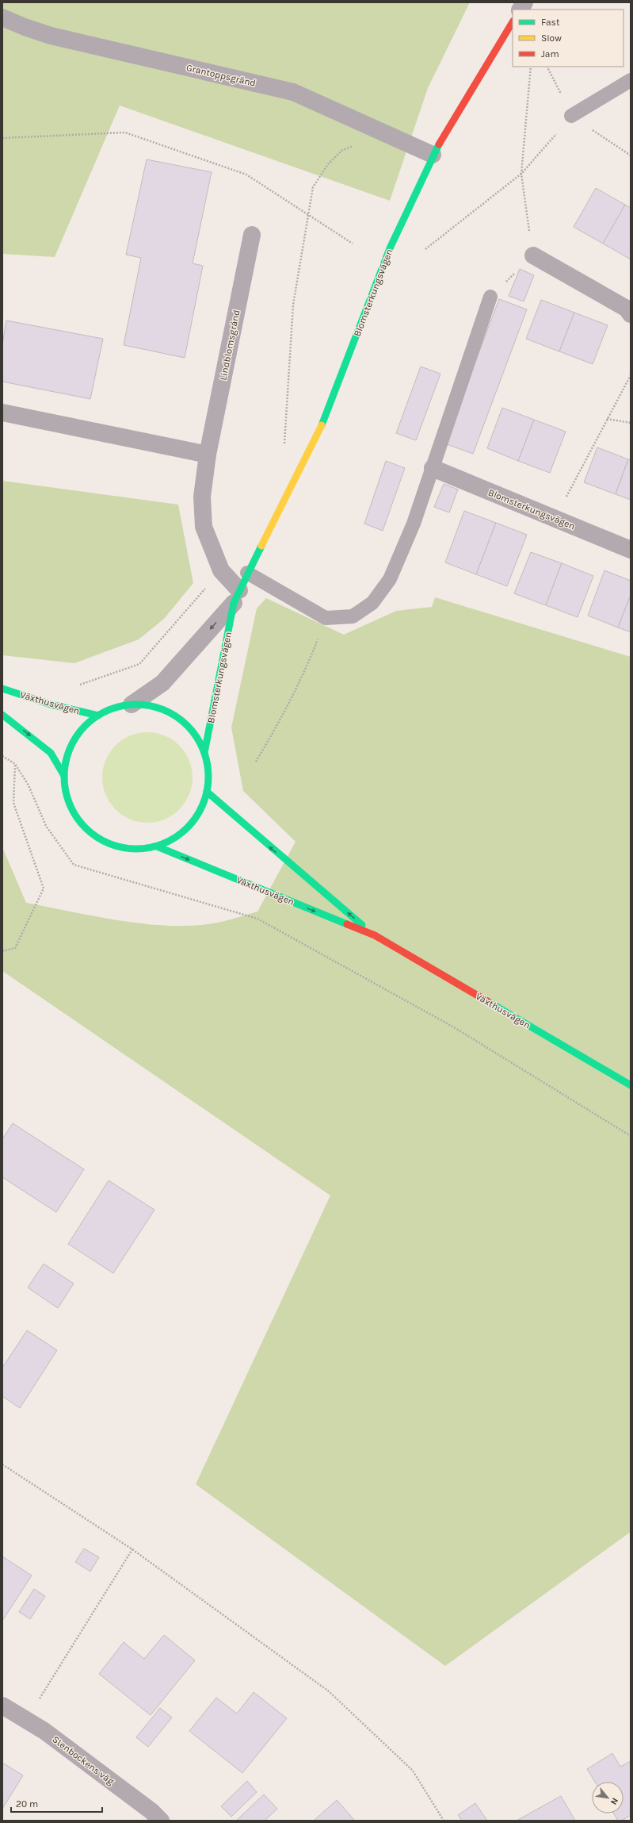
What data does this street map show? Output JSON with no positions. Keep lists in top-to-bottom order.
{
  "streets": {
    "street": [
      "Grantoppsgränd",
      "Blomsterkungsvägen",
      "Lindblomsgränd",
      "Växthusvägen",
      "Stenbockens väg"
    ]
  },
  "crossings": [
    ["Grantoppsgränd", "Blomsterkungsvägen"],
    ["Blomsterkungsvägen", "Lindblomsgränd"],
    ["Blomsterkungsvägen", "Växthusvägen"]
  ],
  "legend": ["Fast", "Slow", "Jam"],
  "scale_bar": "20 m",
  "north": "bottom right"
}
